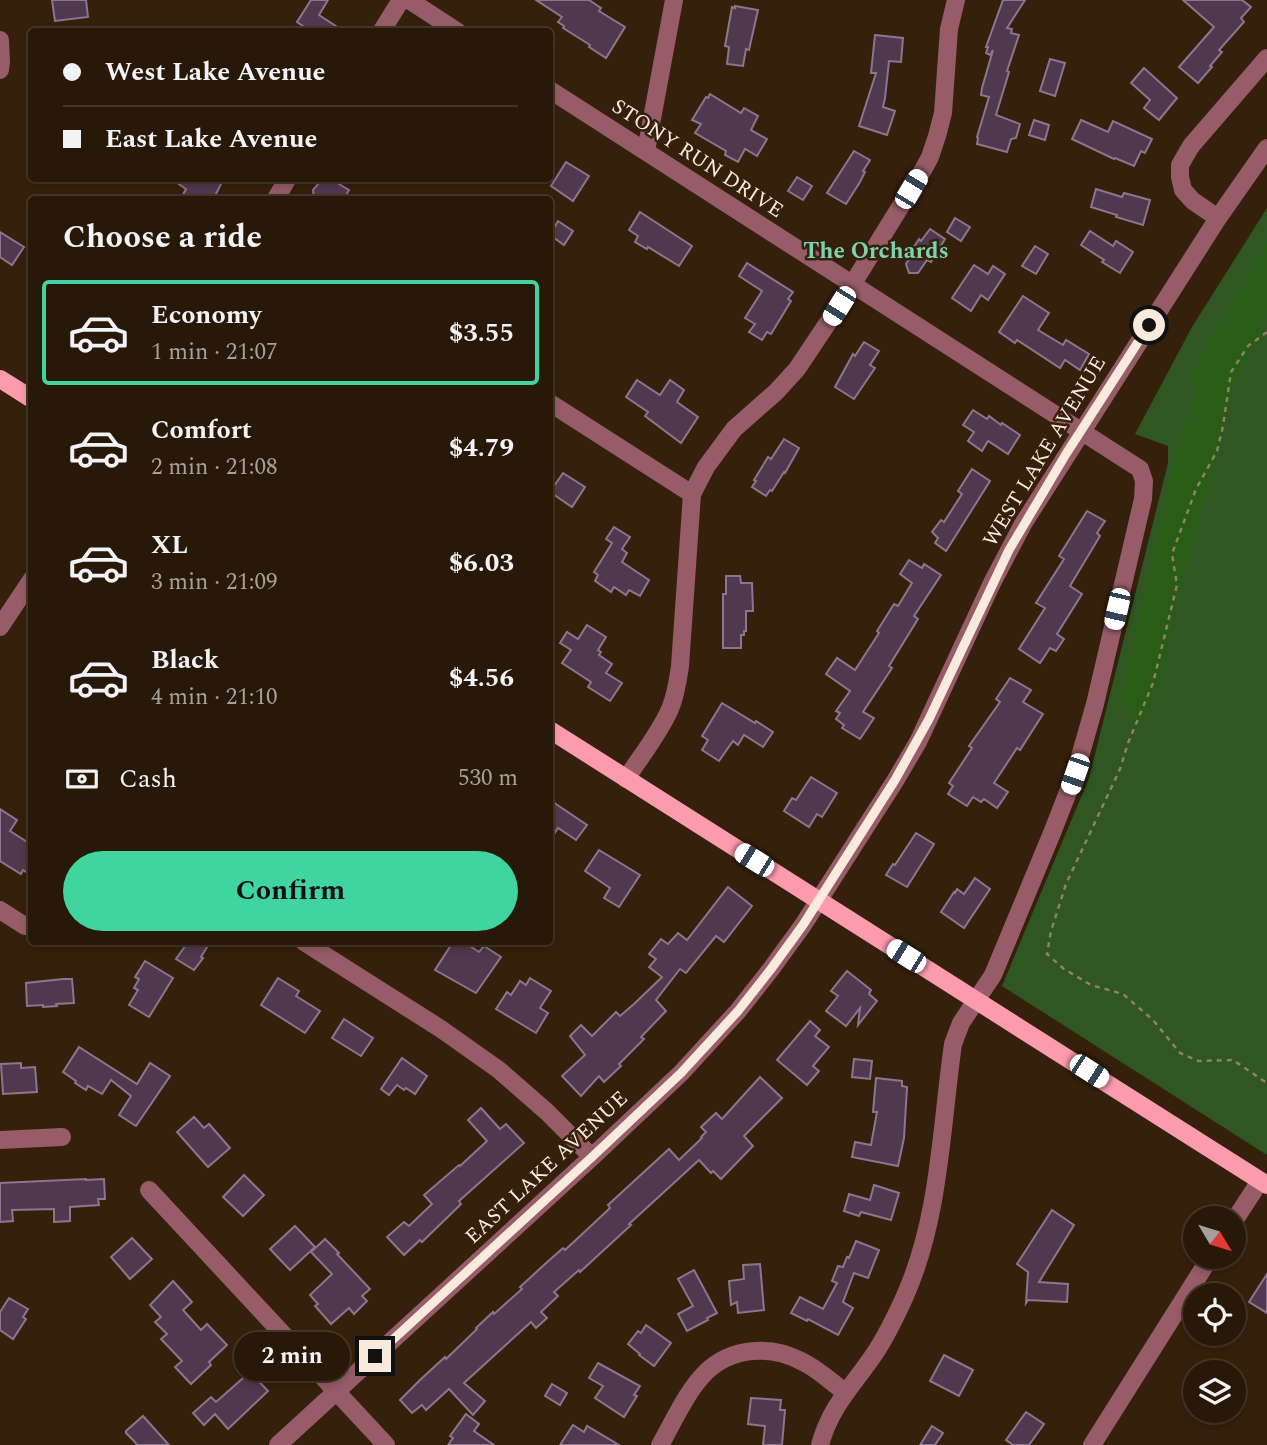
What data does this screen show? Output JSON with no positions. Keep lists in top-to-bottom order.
{
  "streets": {
    "street": ["STONY RUN DRIVE", "WEST LAKE AVENUE", "EAST LAKE AVENUE"]
  },
  "crossings": [
    ["STONY RUN DRIVE", "WEST LAKE AVENUE"],
    ["WEST LAKE AVENUE", "EAST LAKE AVENUE"]
  ],
  "districts": ["The Orchards"],
  "north": "bottom right",
  "page": {
    "banner": ["West Lake Avenue", "East Lake Avenue"],
    "heading": "Choose a ride",
    "list": [
      {
        "name": "Economy",
        "note": "1 min · 21:07",
        "value": "$3.55"
      },
      {
        "name": "Comfort",
        "note": "2 min · 21:08",
        "value": "$4.79"
      },
      {
        "name": "XL",
        "note": "3 min · 21:09",
        "value": "$6.03"
      },
      {
        "name": "Black",
        "note": "4 min · 21:10",
        "value": "$4.56"
      }
    ],
    "pay": ["Cash", "530 m"],
    "buttons": "Confirm",
    "bubble": "2 min"
  }
}
